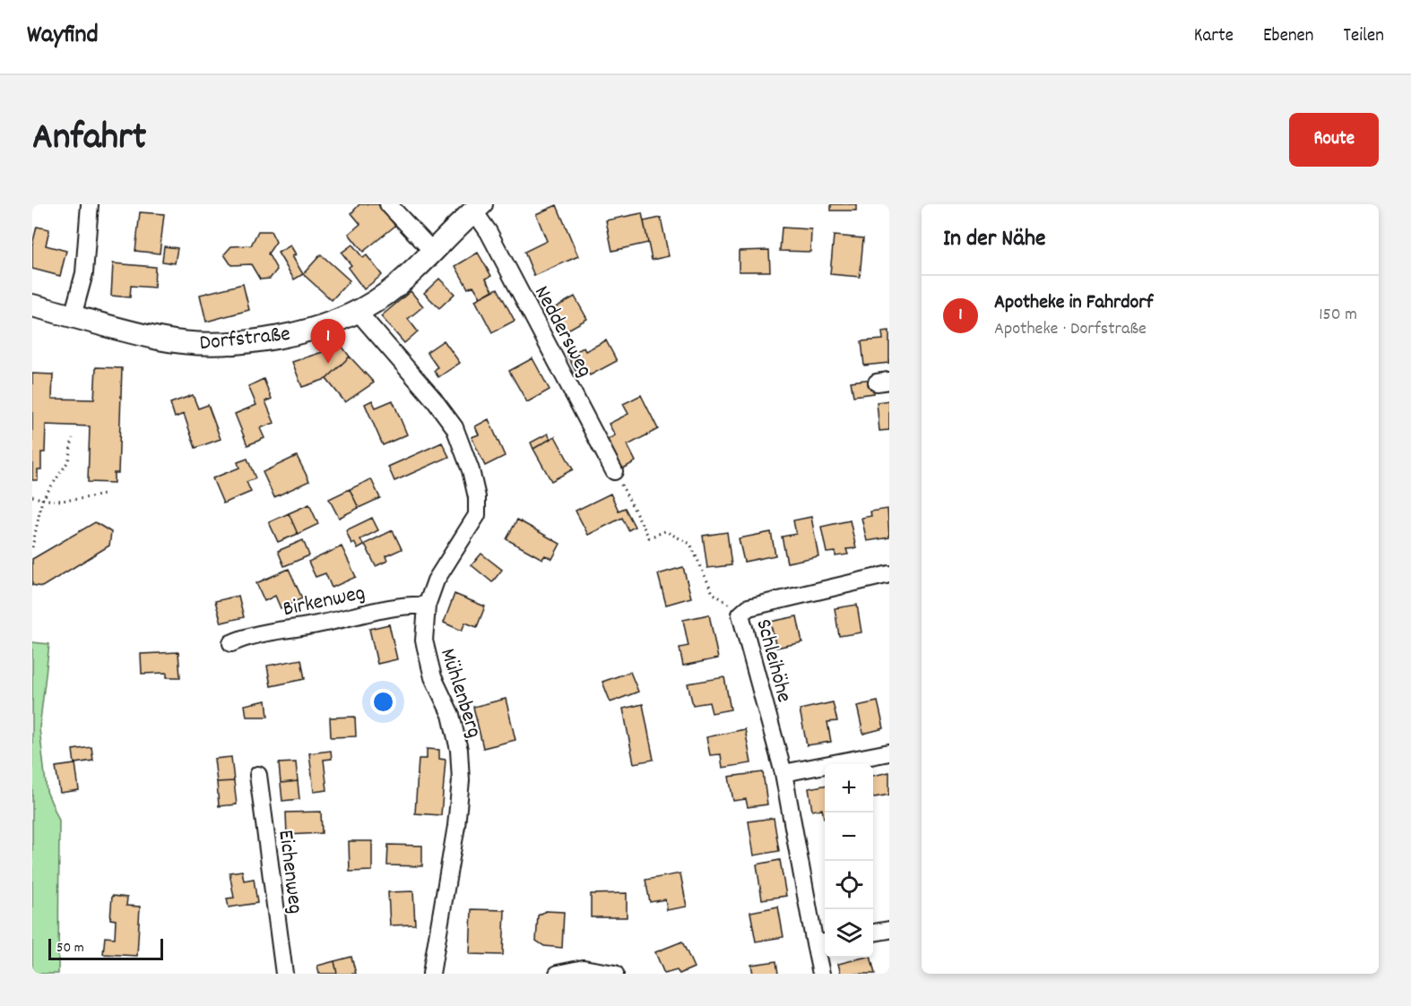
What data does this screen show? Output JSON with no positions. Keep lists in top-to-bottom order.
{
  "streets": {
    "street": [
      "Neddersweg",
      "Dorfstraße",
      "Birkenweg",
      "Schleihöhe",
      "Mühlenberg",
      "Eichenweg"
    ]
  },
  "crossings": [
    ["Neddersweg", "Dorfstraße"],
    ["Dorfstraße", "Mühlenberg"],
    ["Birkenweg", "Mühlenberg"]
  ],
  "scale_bar": "50 m",
  "page": {
    "header": "Wayfind",
    "nav": ["Karte", "Ebenen", "Teilen"],
    "title": "Anfahrt",
    "buttons": "Route",
    "heading": "In der Nähe",
    "list": [
      {
        "mark": "1",
        "name": "Apotheke in Fahrdorf",
        "note": "Apotheke · Dorfstraße",
        "value": "150 m"
      }
    ],
    "pins": "1",
    "map_buttons": ["+", "−"],
    "scale": "50 m"
  }
}
